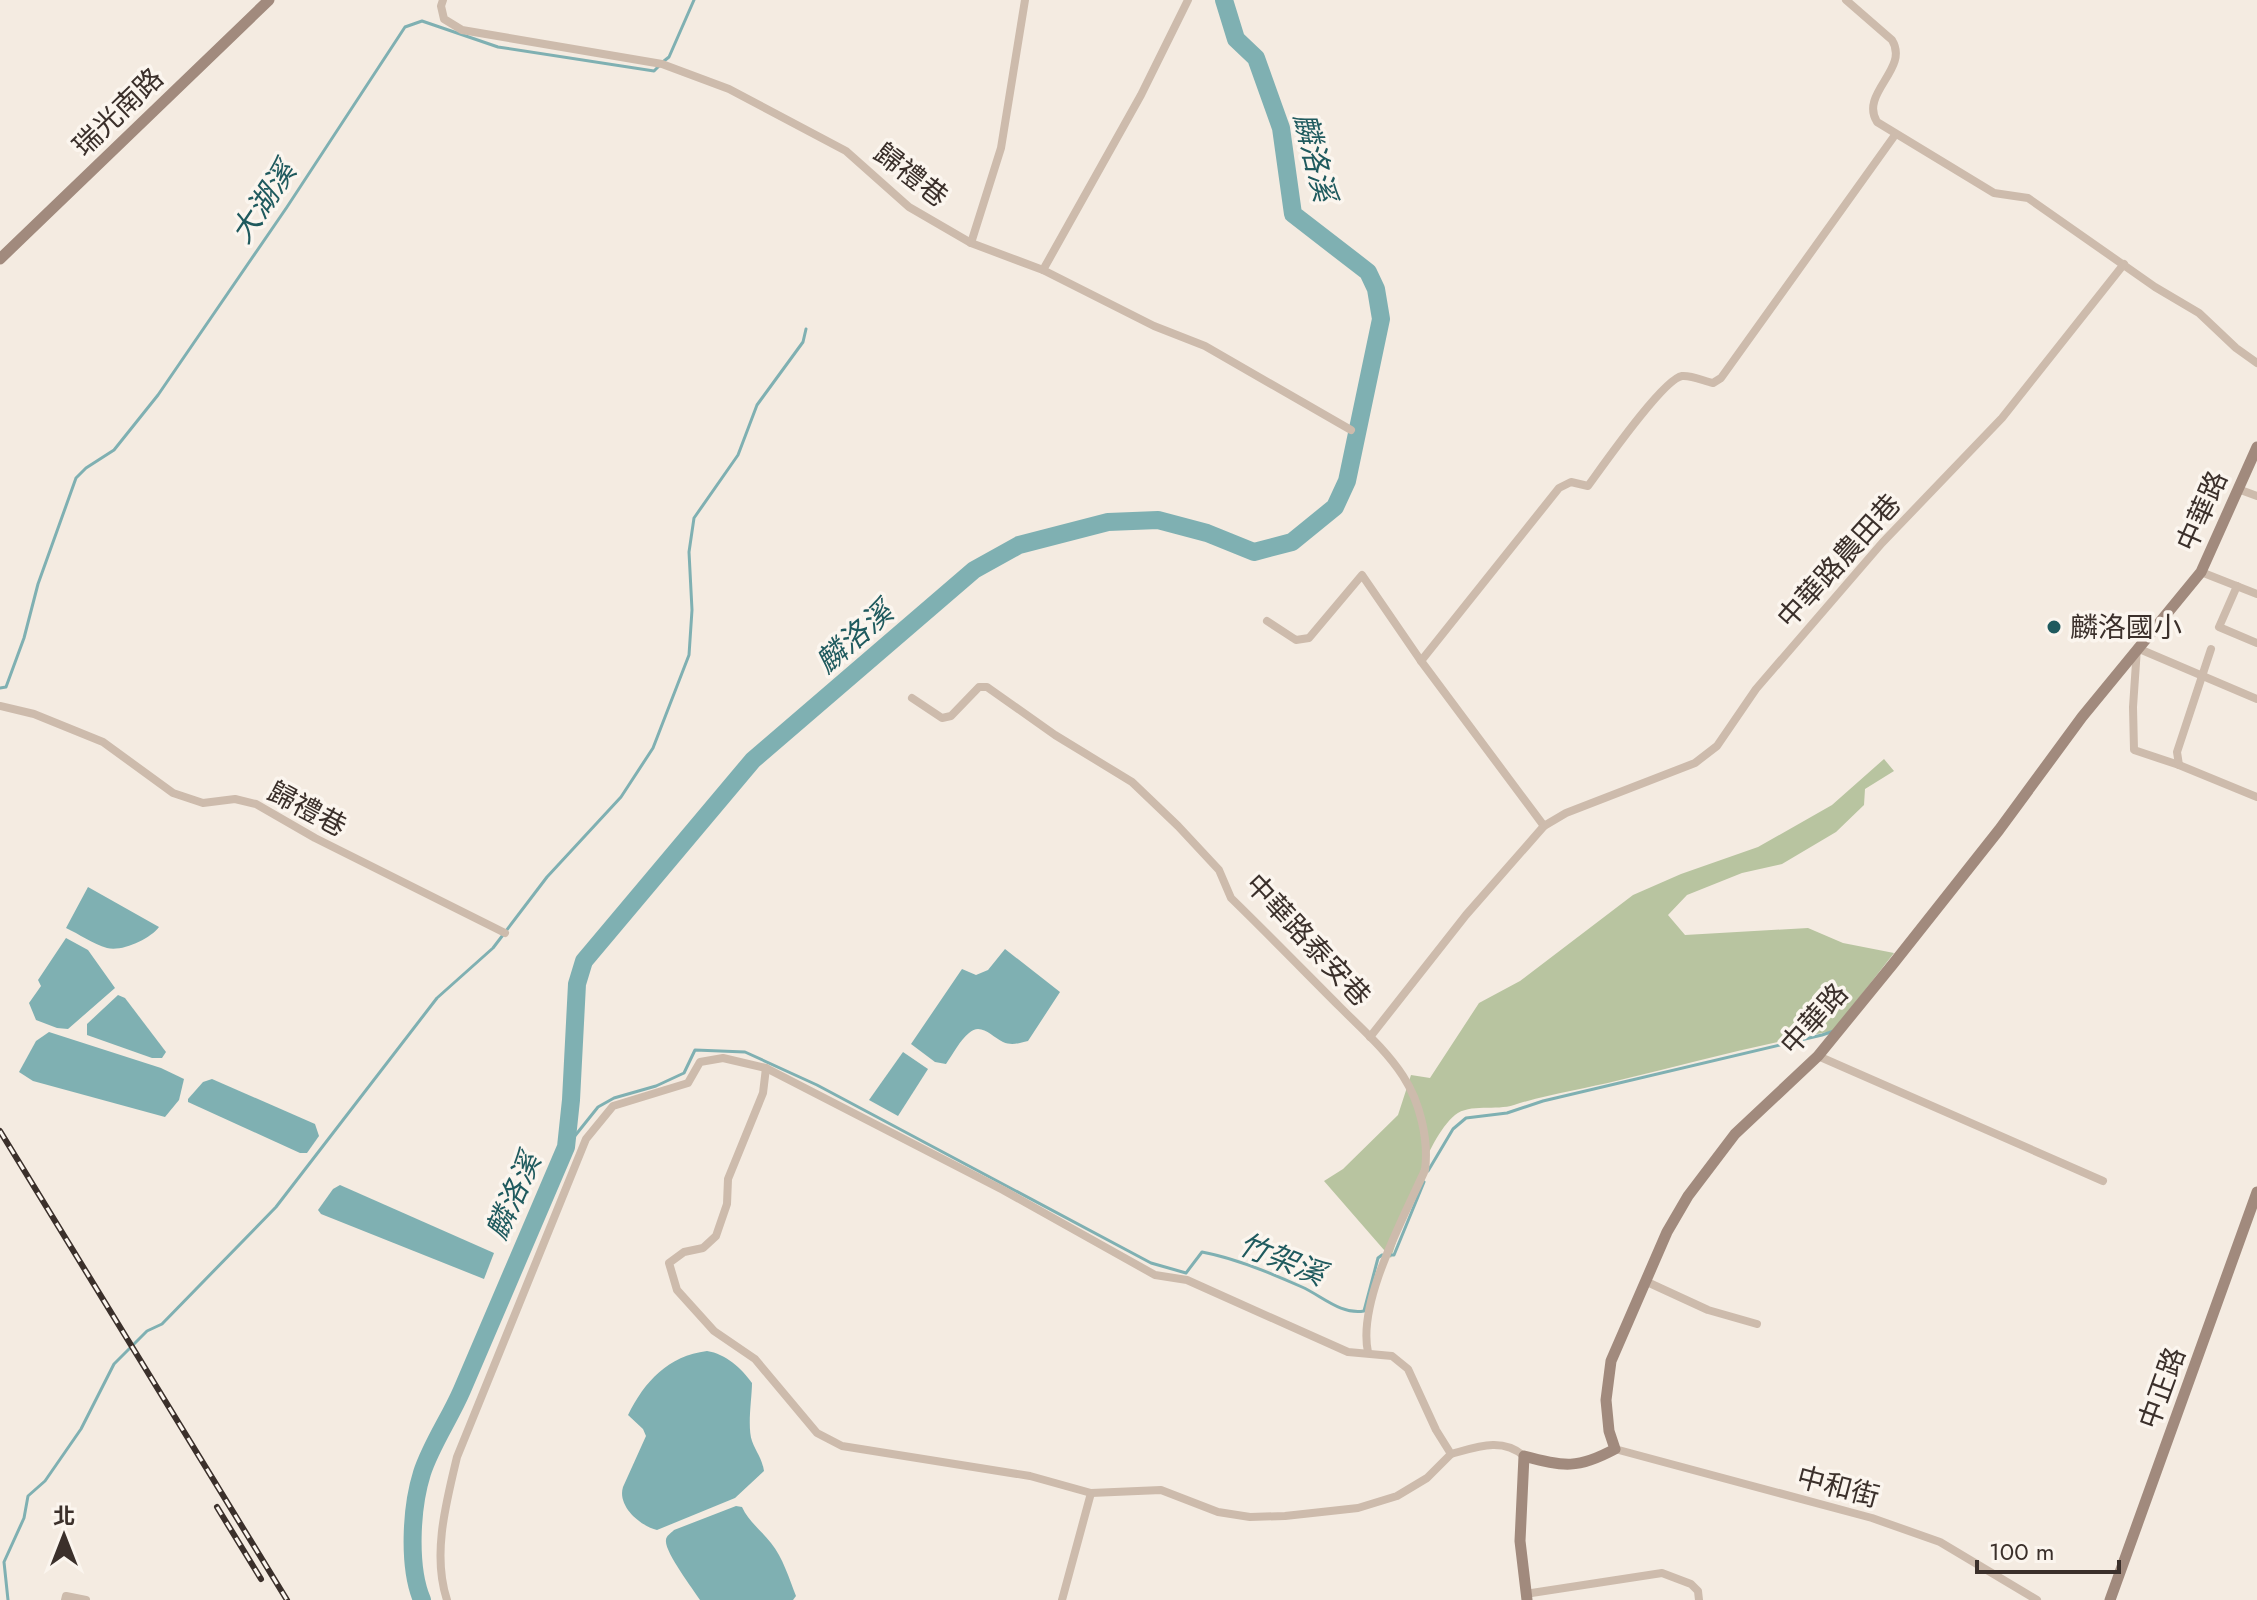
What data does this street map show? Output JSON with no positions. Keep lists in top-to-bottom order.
{
  "streets": {
    "street": [
      "瑞光南路",
      "歸禮巷",
      "中華路",
      "中華路農田巷",
      "中華路泰安巷",
      "中正路",
      "中和街"
    ]
  },
  "crossings": [
    ["中華路", "中和街"],
    ["中華路農田巷", "中華路泰安巷"]
  ],
  "water": ["麟洛溪", "大湖溪", "竹架溪"],
  "places": ["麟洛國小"],
  "scale_bar": "100 m",
  "north": "top"
}
